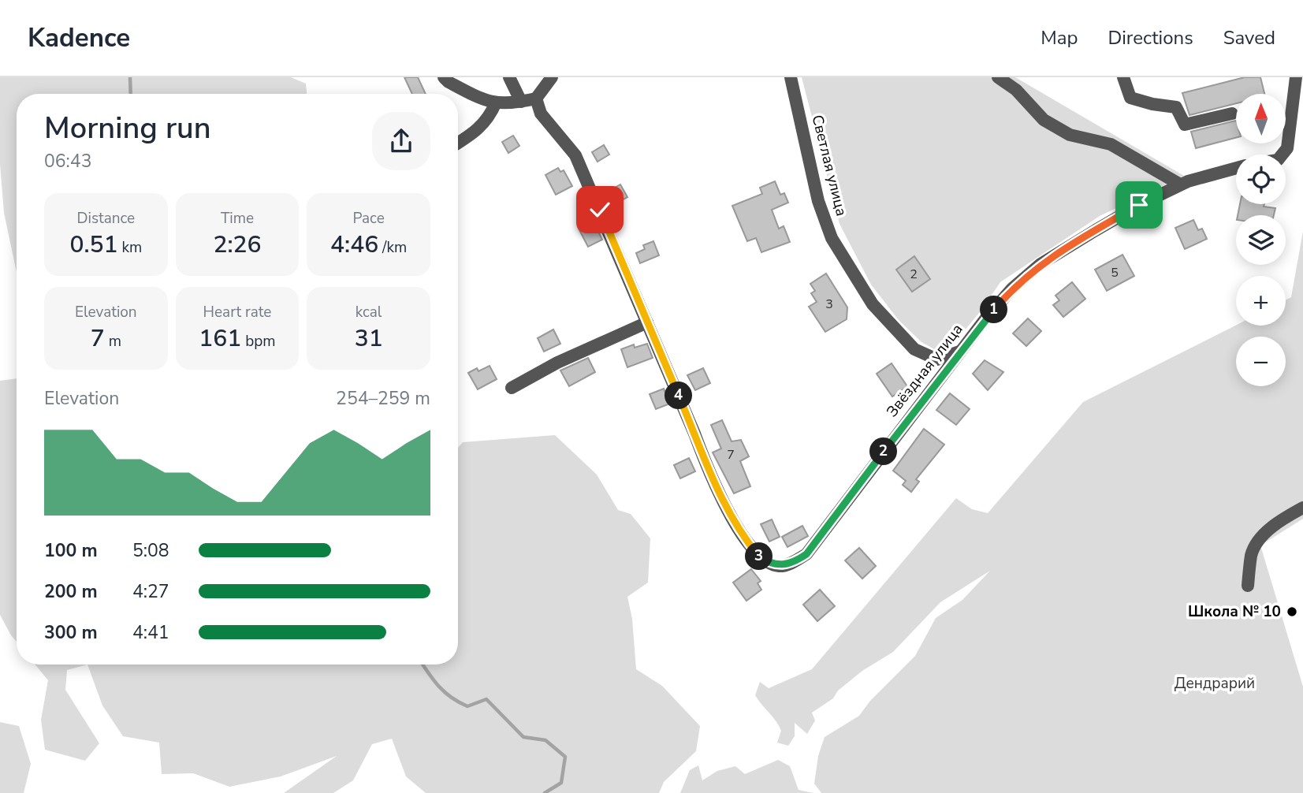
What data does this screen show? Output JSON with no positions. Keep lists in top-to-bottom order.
{
  "streets": {
    "street": ["Светлая улица", "Звёздная улица"]
  },
  "crossings": [
    ["Светлая улица", "Звёздная улица"]
  ],
  "parks": ["Дендрарий"],
  "places": ["Школа № 10"],
  "house_numbers": [
    "5",
    "2",
    "3",
    "7"
  ],
  "north": "top",
  "page": {
    "header": "Kadence",
    "nav": ["Map", "Directions", "Saved"],
    "map_buttons": ["+", "−"],
    "heading": ["Morning run", "06:43"],
    "stats": [
      ["Distance", "0.51 km"],
      ["Time", "2:26"],
      ["Pace", "4:46 /km"],
      ["Elevation", "7 m"],
      ["Heart rate", "161 bpm"],
      ["kcal", "31"]
    ],
    "pins": [
      "1",
      "4",
      "2",
      "3"
    ],
    "chart": ["Elevation", "254–259 m"],
    "list": [
      {
        "name": "100 m",
        "note": "5:08"
      },
      {
        "name": "200 m",
        "note": "4:27"
      },
      {
        "name": "300 m",
        "note": "4:41"
      }
    ]
  }
}
